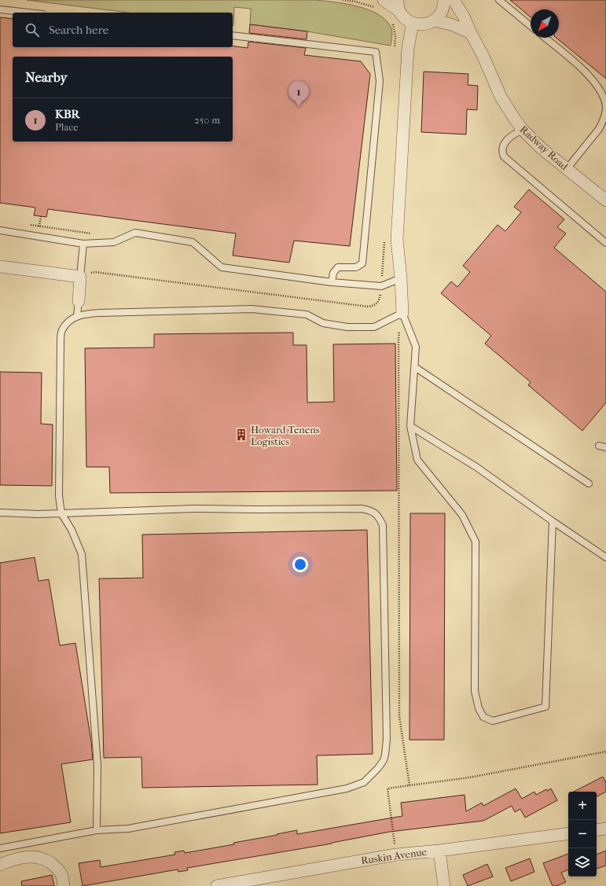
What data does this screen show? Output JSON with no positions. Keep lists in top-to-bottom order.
{
  "streets": {
    "street": ["Radway Road", "Ruskin Avenue"]
  },
  "places": {
    "building": ["Howard Tenens Logistics"]
  },
  "north": "bottom left",
  "page": {
    "search": "Search here",
    "heading": "Nearby",
    "pins": "1",
    "list": [
      {
        "mark": "1",
        "name": "KBR",
        "note": "Place",
        "value": "250 m"
      }
    ],
    "map_buttons": ["+", "−"]
  }
}
